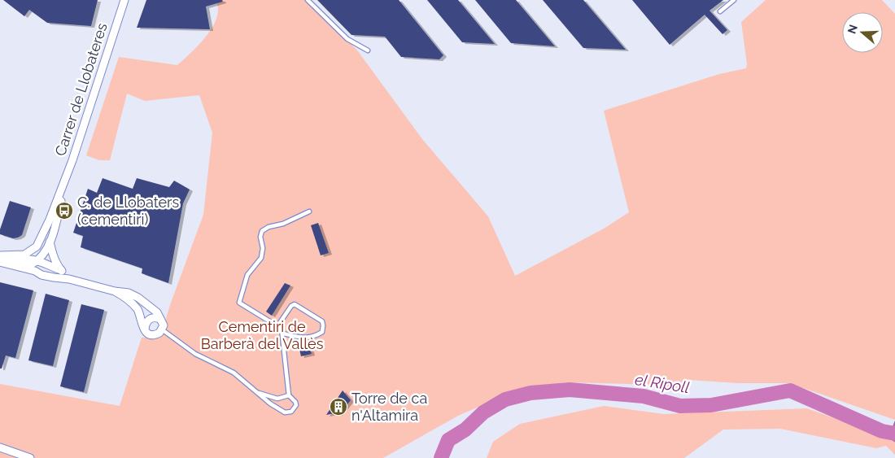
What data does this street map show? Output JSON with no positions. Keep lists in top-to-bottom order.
{
  "streets": {
    "street": ["Carrer de Llobateres"]
  },
  "water": ["el Ripoll"],
  "parks": ["Cementiri de Barberà del Vallès"],
  "places": {
    "bus stop": ["C. de Llobaters (cementiri)"],
    "building": ["Torre de ca n'Altamira"]
  },
  "north": "left"
}
